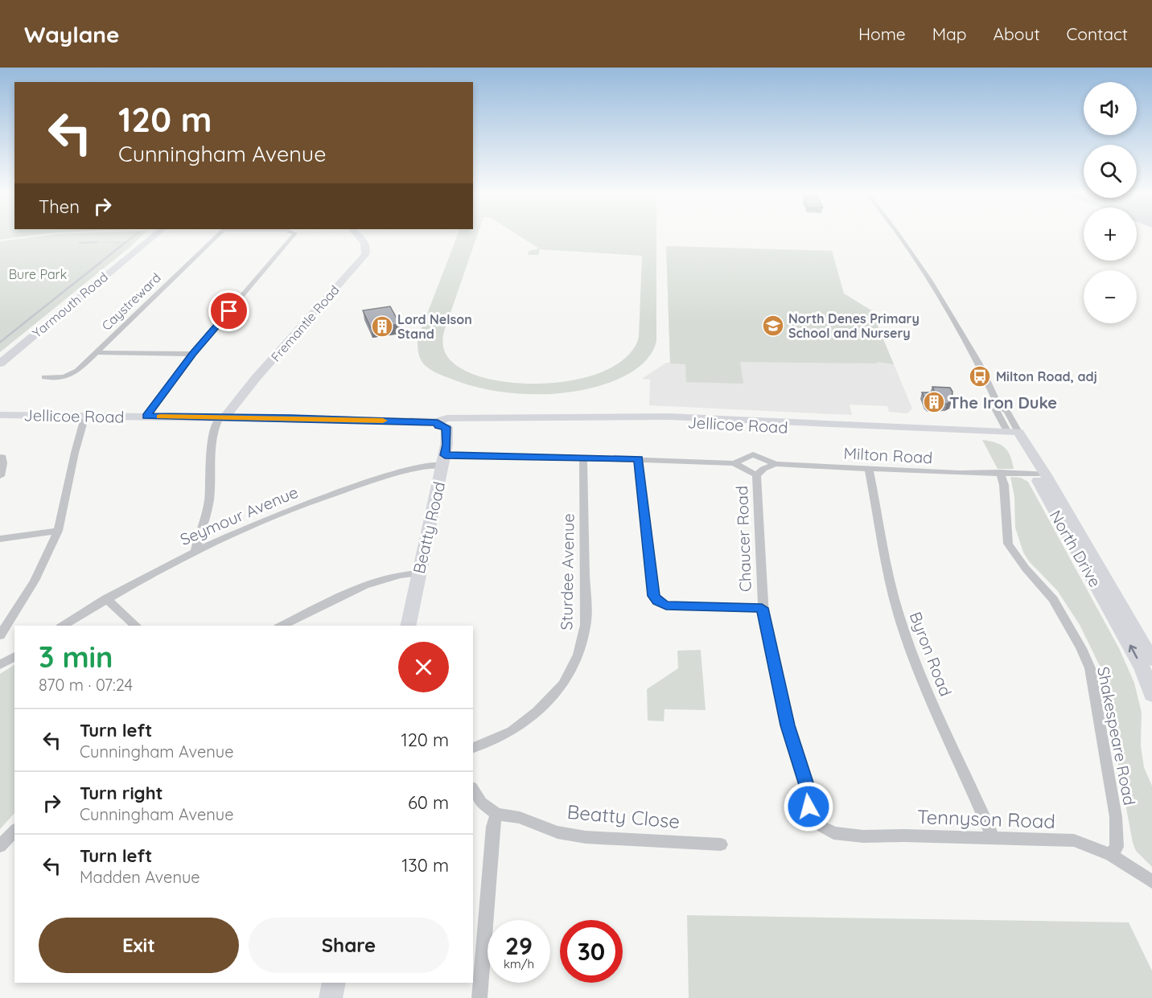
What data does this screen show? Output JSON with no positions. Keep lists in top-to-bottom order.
{
  "streets": {
    "main road": ["Yarmouth Road"],
    "street": [
      "Caystreward",
      "Fremantle Road",
      "Jellicoe Road",
      "Milton Road",
      "Seymour Avenue",
      "Beatty Road",
      "Chaucer Road",
      "North Drive",
      "Sturdee Avenue",
      "Byron Road",
      "Shakespeare Road",
      "Beatty Close",
      "Tennyson Road"
    ]
  },
  "crossings": [
    ["Fremantle Road", "Jellicoe Road"],
    ["Jellicoe Road", "Beatty Road"],
    ["Jellicoe Road", "North Drive"],
    ["Milton Road", "Seymour Avenue"],
    ["Milton Road", "Chaucer Road"],
    ["Milton Road", "North Drive"],
    ["Milton Road", "Byron Road"],
    ["Milton Road", "Shakespeare Road"],
    ["Seymour Avenue", "Beatty Road"],
    ["Seymour Avenue", "Sturdee Avenue"],
    ["Chaucer Road", "Tennyson Road"],
    ["Byron Road", "Tennyson Road"],
    ["Shakespeare Road", "Tennyson Road"]
  ],
  "parks": ["Bure Park"],
  "places": {
    "school or university": ["North Denes Primary School and Nursery"],
    "building": ["Lord Nelson Stand", "The Iron Duke"],
    "bus stop": ["Milton Road, adj"]
  },
  "page": {
    "header": "Waylane",
    "nav": [
      "Home",
      "Map",
      "About",
      "Contact"
    ],
    "map_buttons": ["+", "−"],
    "turn": ["120 m", "Cunningham Avenue"],
    "then": "Then",
    "heading": ["3 min", "870 m · 07:24"],
    "list": [
      {
        "name": "Turn left",
        "note": "Cunningham Avenue",
        "value": "120 m"
      },
      {
        "name": "Turn right",
        "note": "Cunningham Avenue",
        "value": "60 m"
      },
      {
        "name": "Turn left",
        "note": "Madden Avenue",
        "value": "130 m"
      }
    ],
    "buttons": ["Exit", "Share"],
    "speed": "29 km/h",
    "limit": "30"
  }
}
